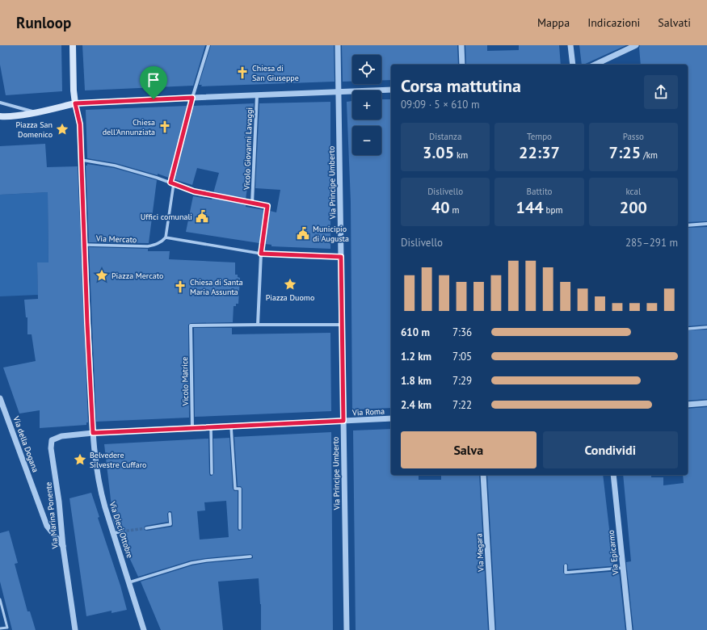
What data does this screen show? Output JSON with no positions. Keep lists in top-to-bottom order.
{
  "streets": {
    "street": [
      "Vicolo Giovanni Lavaggi",
      "Via Principe Umberto",
      "Via Mercato",
      "Vicolo Matrice",
      "Via Roma",
      "Via della Dogana",
      "Via Marina Ponente",
      "Via Dieci Ottobre",
      "Via Megara",
      "Via Epicarmo"
    ]
  },
  "crossings": [
    ["Via Principe Umberto", "Via Roma"],
    ["Via Mercato", "Via Dieci Ottobre"],
    ["Vicolo Matrice", "Via Roma"],
    ["Via Roma", "Via Marina Ponente"],
    ["Via Roma", "Via Dieci Ottobre"],
    ["Via della Dogana", "Via Marina Ponente"],
    ["Via Marina Ponente", "Via Dieci Ottobre"]
  ],
  "places": {
    "church": ["Chiesa di San Giuseppe", "Chiesa dell'Annunziata", "Chiesa di Santa Maria Assunta"],
    "place": [
      "Piazza San Domenico",
      "Piazza Mercato",
      "Piazza Duomo",
      "Belvedere Silvestre Cuffaro"
    ],
    "public building": ["Uffici comunali", "Municipio di Augusta"]
  },
  "page": {
    "header": "Runloop",
    "nav": ["Mappa", "Indicazioni", "Salvati"],
    "map_buttons": ["+", "−"],
    "heading": ["Corsa mattutina", "09:09 · 5 × 610 m"],
    "stats": [
      ["Distanza", "3.05 km"],
      ["Tempo", "22:37"],
      ["Passo", "7:25 /km"],
      ["Dislivello", "40 m"],
      ["Battito", "144 bpm"],
      ["kcal", "200"]
    ],
    "chart": ["Dislivello", "285–291 m"],
    "list": [
      {
        "name": "610 m",
        "note": "7:36"
      },
      {
        "name": "1.2 km",
        "note": "7:05"
      },
      {
        "name": "1.8 km",
        "note": "7:29"
      },
      {
        "name": "2.4 km",
        "note": "7:22"
      }
    ],
    "buttons": ["Salva", "Condividi"]
  }
}
